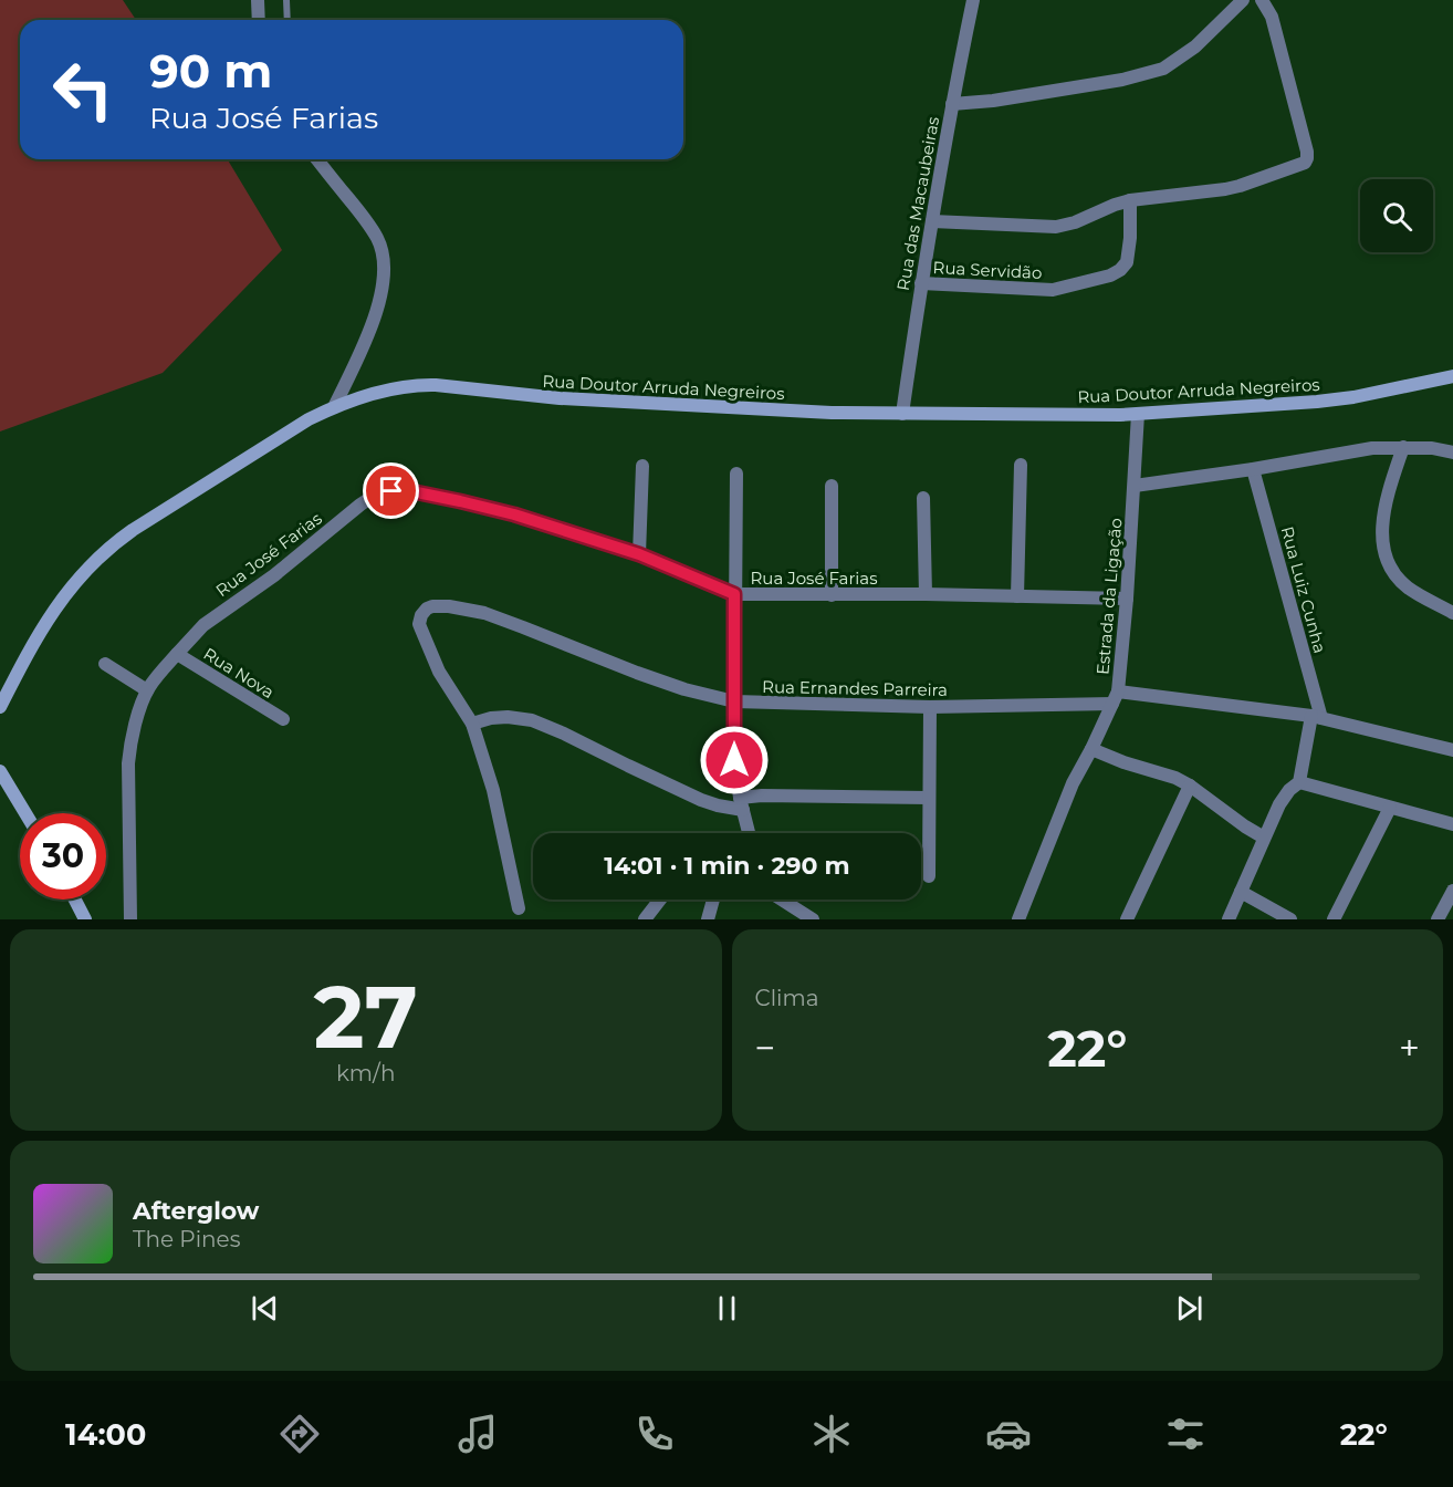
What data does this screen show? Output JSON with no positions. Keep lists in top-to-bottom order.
{
  "streets": {
    "street": [
      "Rua das Macaubeiras",
      "Rua Servidão",
      "Rua Doutor Arruda Negreiros",
      "Rua José Farias",
      "Rua Luiz Cunha",
      "Estrada da Ligação",
      "Rua Nova",
      "Rua Ernandes Parreira"
    ]
  },
  "crossings": [
    ["Rua das Macaubeiras", "Rua Servidão"],
    ["Rua das Macaubeiras", "Rua Doutor Arruda Negreiros"],
    ["Rua Doutor Arruda Negreiros", "Estrada da Ligação"],
    ["Rua José Farias", "Estrada da Ligação"],
    ["Rua José Farias", "Rua Nova"],
    ["Estrada da Ligação", "Rua Ernandes Parreira"]
  ],
  "page": {
    "turn": ["90 m", "Rua José Farias"],
    "limit": "30",
    "trip": "14:01 · 1 min · 290 m",
    "tile": [
      ["27", "km/h"],
      "Clima"
    ],
    "heat": ["−", "22°", "+"],
    "song": ["Afterglow", "The Pines"],
    "tabs": ["14:00", "22°"]
  }
}
